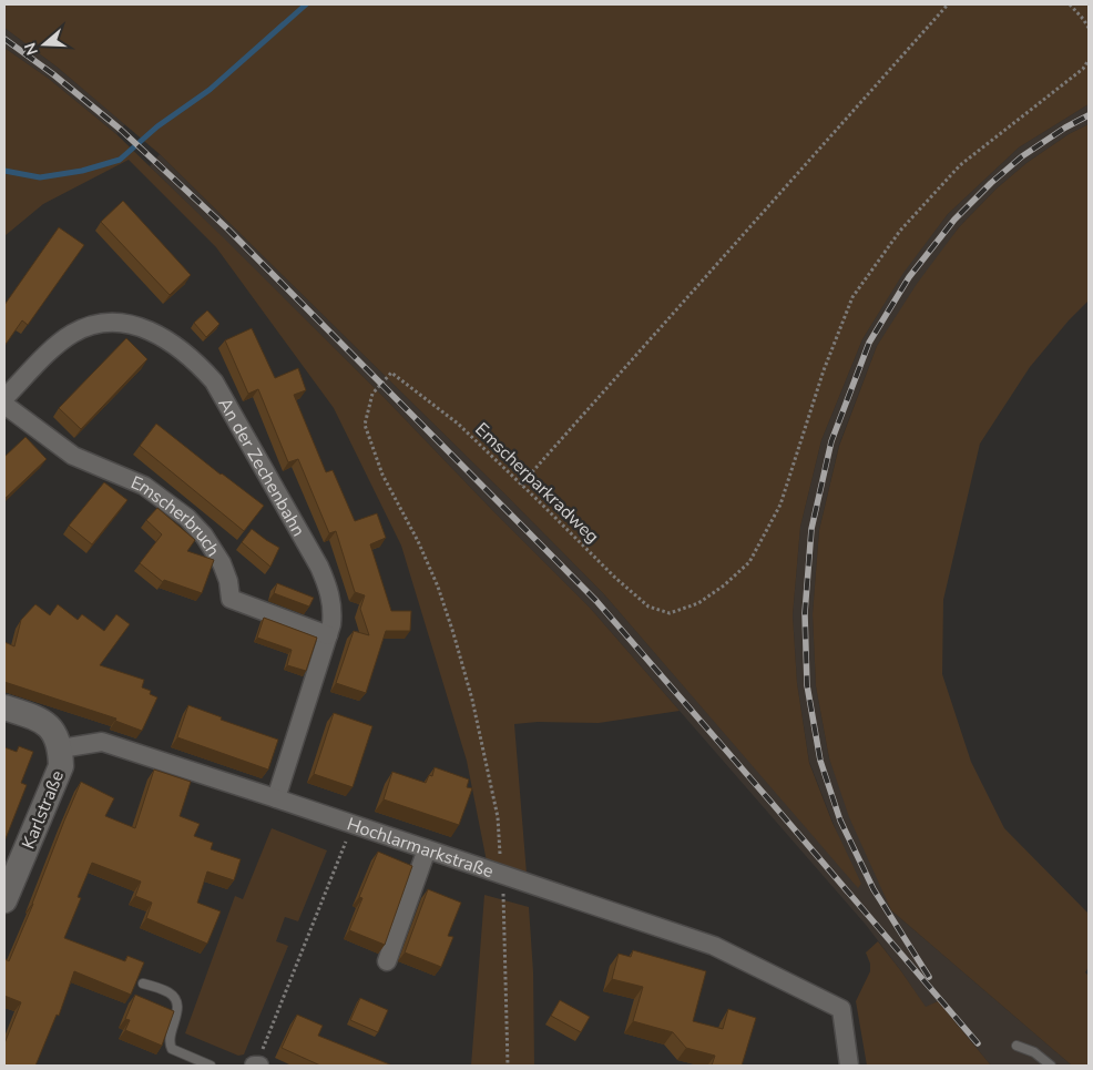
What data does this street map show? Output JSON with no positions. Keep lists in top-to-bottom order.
{
  "streets": {
    "street": [
      "An der Zechenbahn",
      "Emscherbruch",
      "Karlstraße",
      "Hochlarmarkstraße"
    ],
    "path": ["Emscherparkradweg"]
  },
  "crossings": [
    ["An der Zechenbahn", "Emscherbruch"],
    ["An der Zechenbahn", "Hochlarmarkstraße"],
    ["Emscherparkradweg", "Hochlarmarkstraße"],
    ["Karlstraße", "Hochlarmarkstraße"]
  ],
  "north": "left"
}
